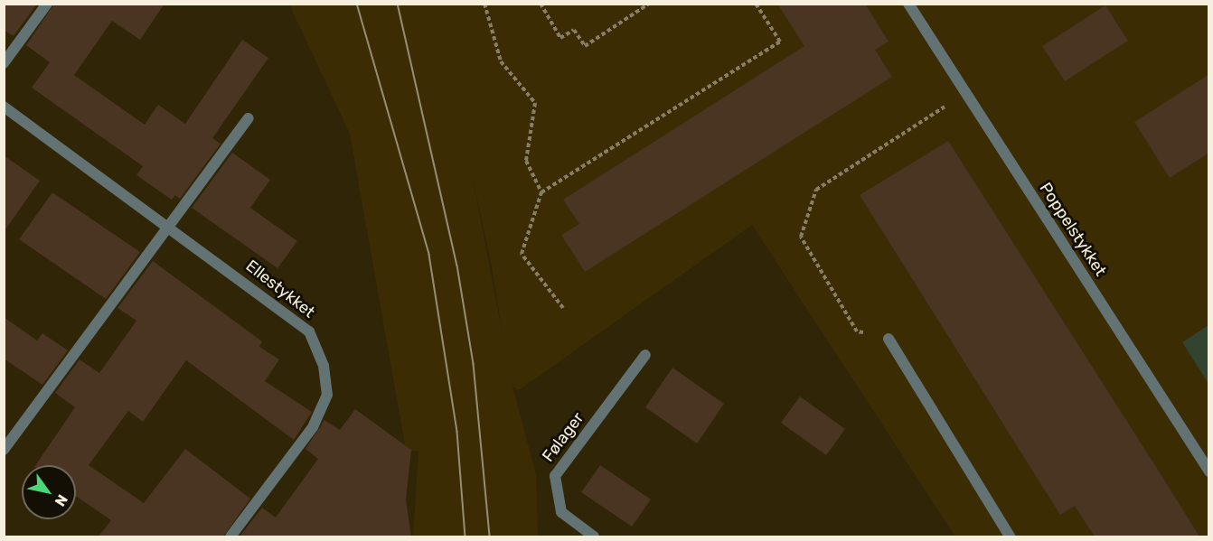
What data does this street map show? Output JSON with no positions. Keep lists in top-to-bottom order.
{
  "streets": {
    "street": ["Poppelstykket", "Ellestykket", "Følager"]
  },
  "north": "bottom right"
}
